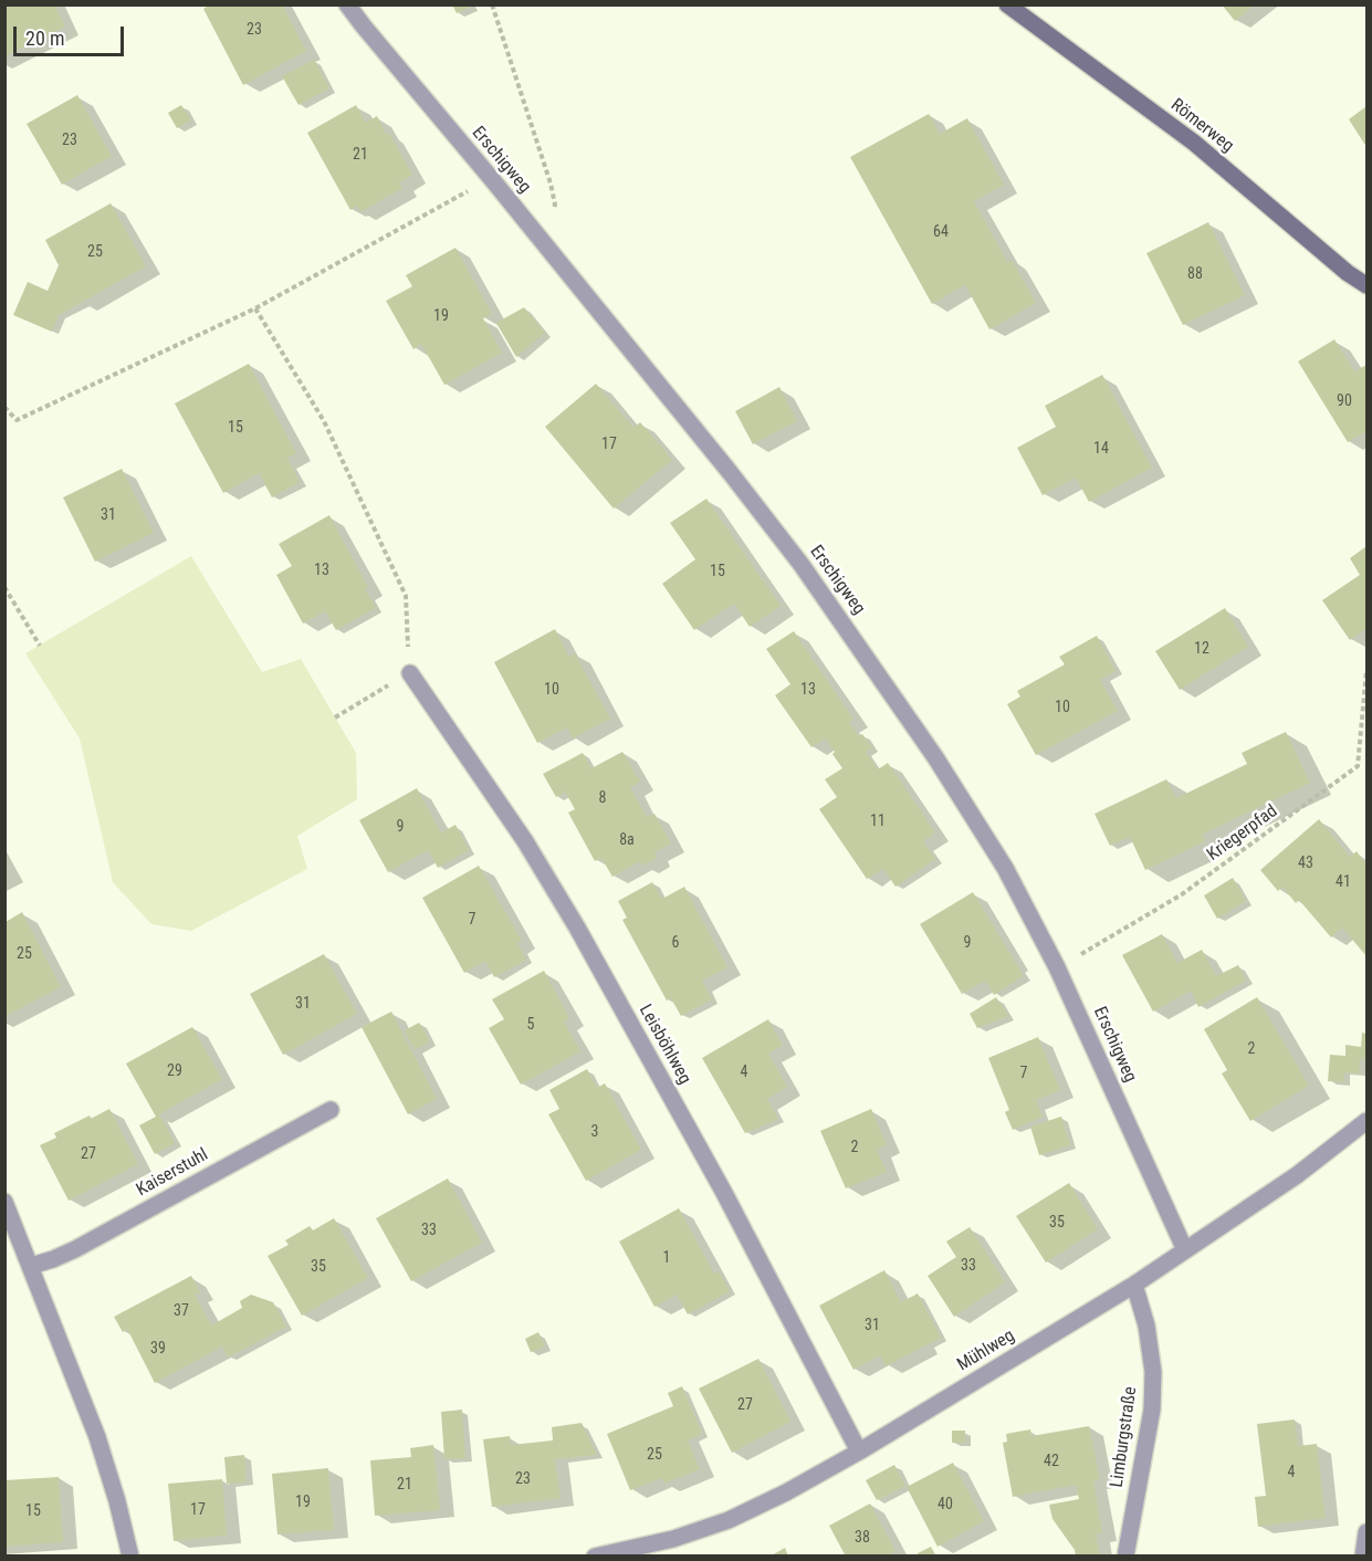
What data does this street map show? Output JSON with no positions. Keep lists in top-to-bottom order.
{
  "streets": {
    "street": [
      "Römerweg",
      "Erschigweg",
      "Leisböhlweg",
      "Kaiserstuhl",
      "Mühlweg",
      "Limburgstraße"
    ],
    "path": ["Kriegerpfad"]
  },
  "crossings": [
    ["Erschigweg", "Kriegerpfad"],
    ["Erschigweg", "Mühlweg"],
    ["Leisböhlweg", "Mühlweg"],
    ["Mühlweg", "Limburgstraße"]
  ],
  "house_numbers": [
    "23",
    "23",
    "21",
    "64",
    "25",
    "88",
    "19",
    "90",
    "15",
    "17",
    "14",
    "31",
    "13",
    "15",
    "12",
    "10",
    "13",
    "10",
    "8",
    "11",
    "9",
    "8a",
    "43",
    "41",
    "7",
    "6",
    "9",
    "25",
    "31",
    "5",
    "2",
    "29",
    "4",
    "7",
    "3",
    "2",
    "27",
    "35",
    "33",
    "1",
    "33",
    "35",
    "37",
    "31",
    "39",
    "27",
    "25",
    "42",
    "4",
    "23",
    "21",
    "19",
    "40",
    "17",
    "15",
    "38"
  ],
  "scale_bar": "20 m"
}
